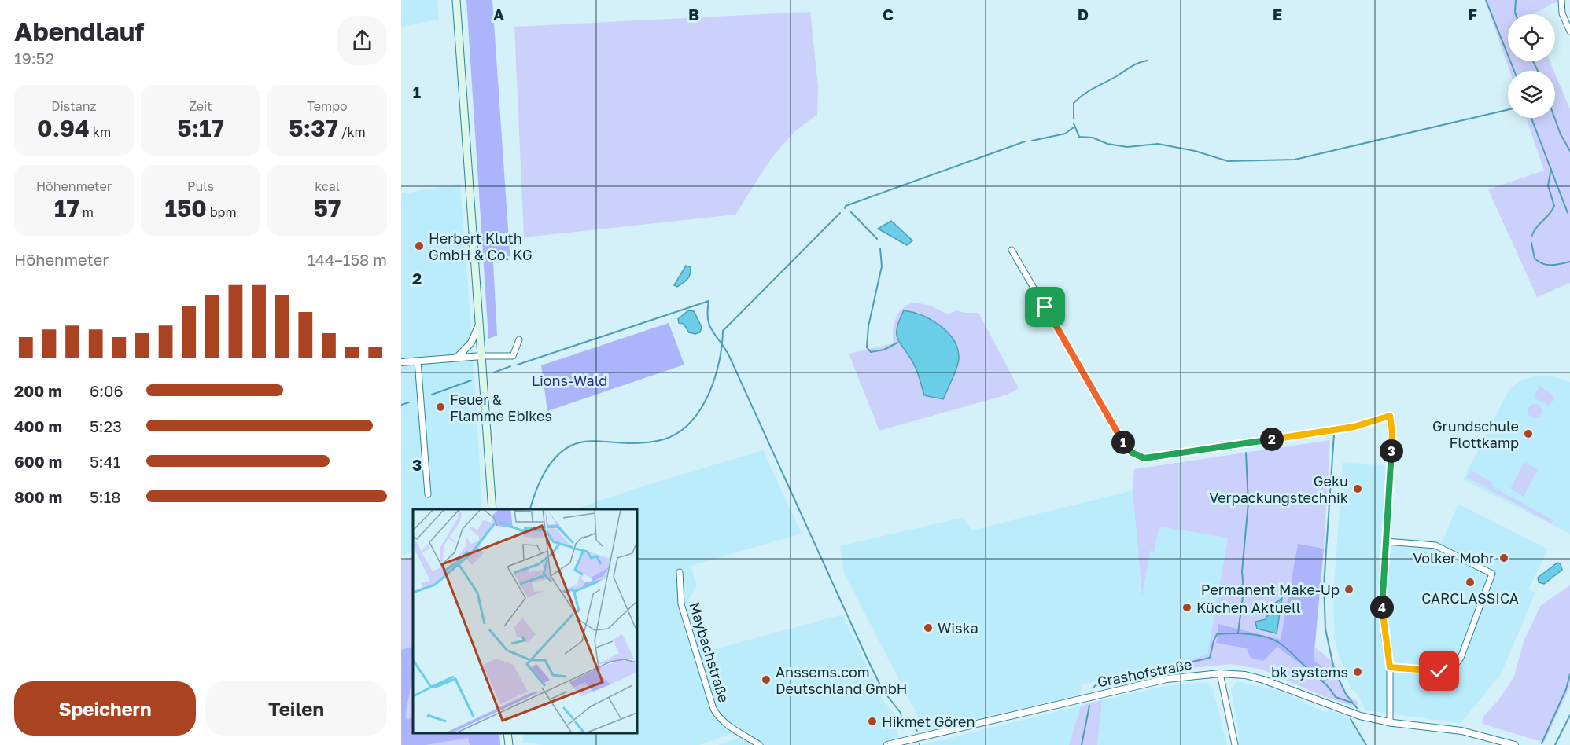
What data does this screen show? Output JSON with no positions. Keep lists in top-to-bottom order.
{
  "streets": {
    "street": ["Maybachstraße", "Grashofstraße"]
  },
  "parks": ["Lions-Wald"],
  "places": [
    "Herbert Kluth GmbH & Co. KG",
    "Feuer & Flamme Ebikes",
    "Grundschule Flottkamp",
    "Geku Verpackungstechnik",
    "Volker Mohr",
    "CARCLASSICA",
    "Permanent Make-Up",
    "Küchen Aktuell",
    "Wiska",
    "bk systems",
    "Anssems.com Deutschland GmbH",
    "Hikmet Gören"
  ],
  "page": {
    "heading": ["Abendlauf", "19:52"],
    "stats": [
      ["Distanz", "0.94 km"],
      ["Zeit", "5:17"],
      ["Tempo", "5:37 /km"],
      ["Höhenmeter", "17 m"],
      ["Puls", "150 bpm"],
      ["kcal", "57"]
    ],
    "chart": ["Höhenmeter", "144–158 m"],
    "list": [
      {
        "name": "200 m",
        "note": "6:06"
      },
      {
        "name": "400 m",
        "note": "5:23"
      },
      {
        "name": "600 m",
        "note": "5:41"
      },
      {
        "name": "800 m",
        "note": "5:18"
      }
    ],
    "pins": [
      "2",
      "1",
      "3",
      "4"
    ],
    "buttons": ["Speichern", "Teilen"]
  },
  "grid": {
    "columns": [
      "A",
      "B",
      "C",
      "D",
      "E",
      "F"
    ],
    "rows": ["1", "2", "3"]
  }
}
